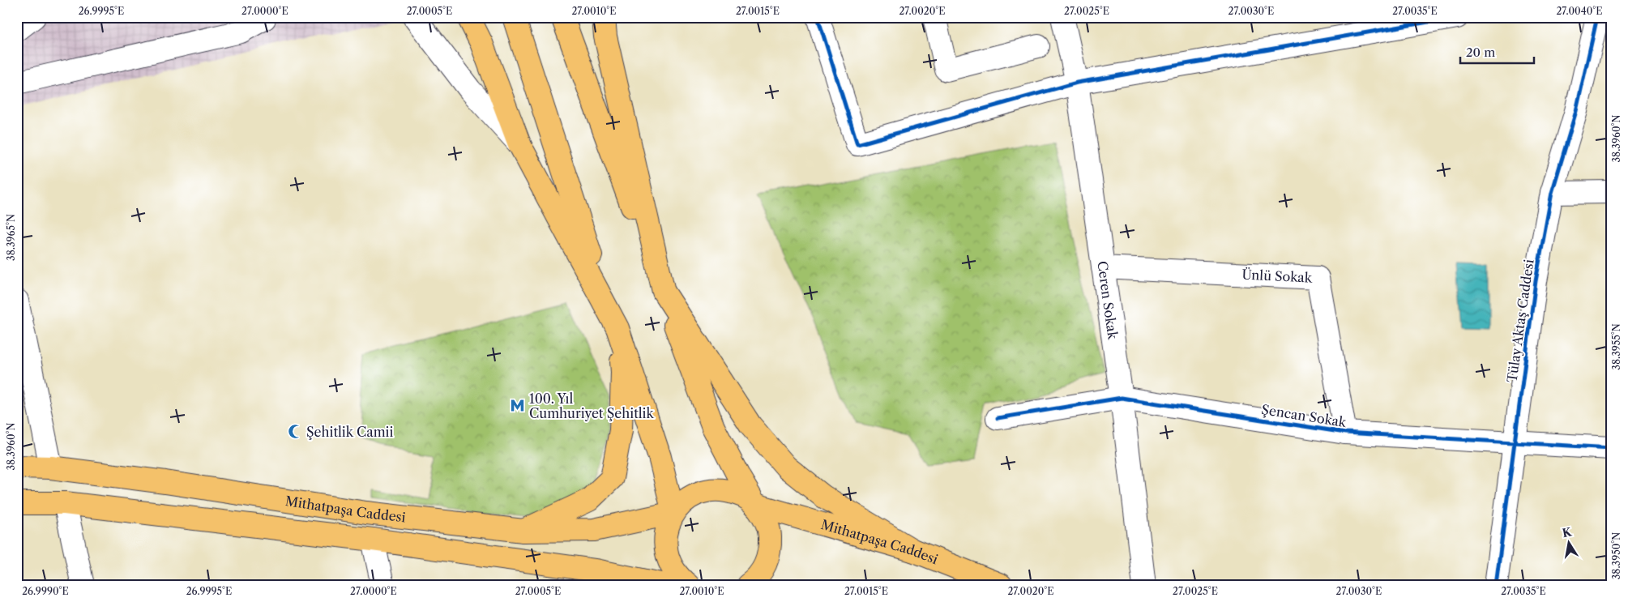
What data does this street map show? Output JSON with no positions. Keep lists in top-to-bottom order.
{
  "streets": {
    "main road": ["Mithatpaşa Caddesi"],
    "street": [
      "Ünlü Sokak",
      "Ceren Sokak",
      "Tülay Aktaş Caddesi",
      "Şencan Sokak"
    ]
  },
  "crossings": [
    ["Ünlü Sokak", "Ceren Sokak"],
    ["Ünlü Sokak", "Şencan Sokak"],
    ["Ceren Sokak", "Şencan Sokak"],
    ["Tülay Aktaş Caddesi", "Şencan Sokak"]
  ],
  "places": {
    "metro station": ["100. Yıl Cumhuriyet Şehitlik"],
    "mosque": ["Şehitlik Camii"]
  },
  "scale_bar": "20 m",
  "north": "top",
  "coordinates": [
    "26.9995°E",
    "27.0000°E",
    "27.0005°E",
    "27.0010°E",
    "27.0015°E",
    "27.0020°E",
    "27.0025°E",
    "27.0030°E",
    "27.0035°E",
    "27.0040°E",
    "38.3960°N",
    "38.3965°N",
    "38.3955°N",
    "38.3950°N",
    "26.9990°E"
  ]
}
